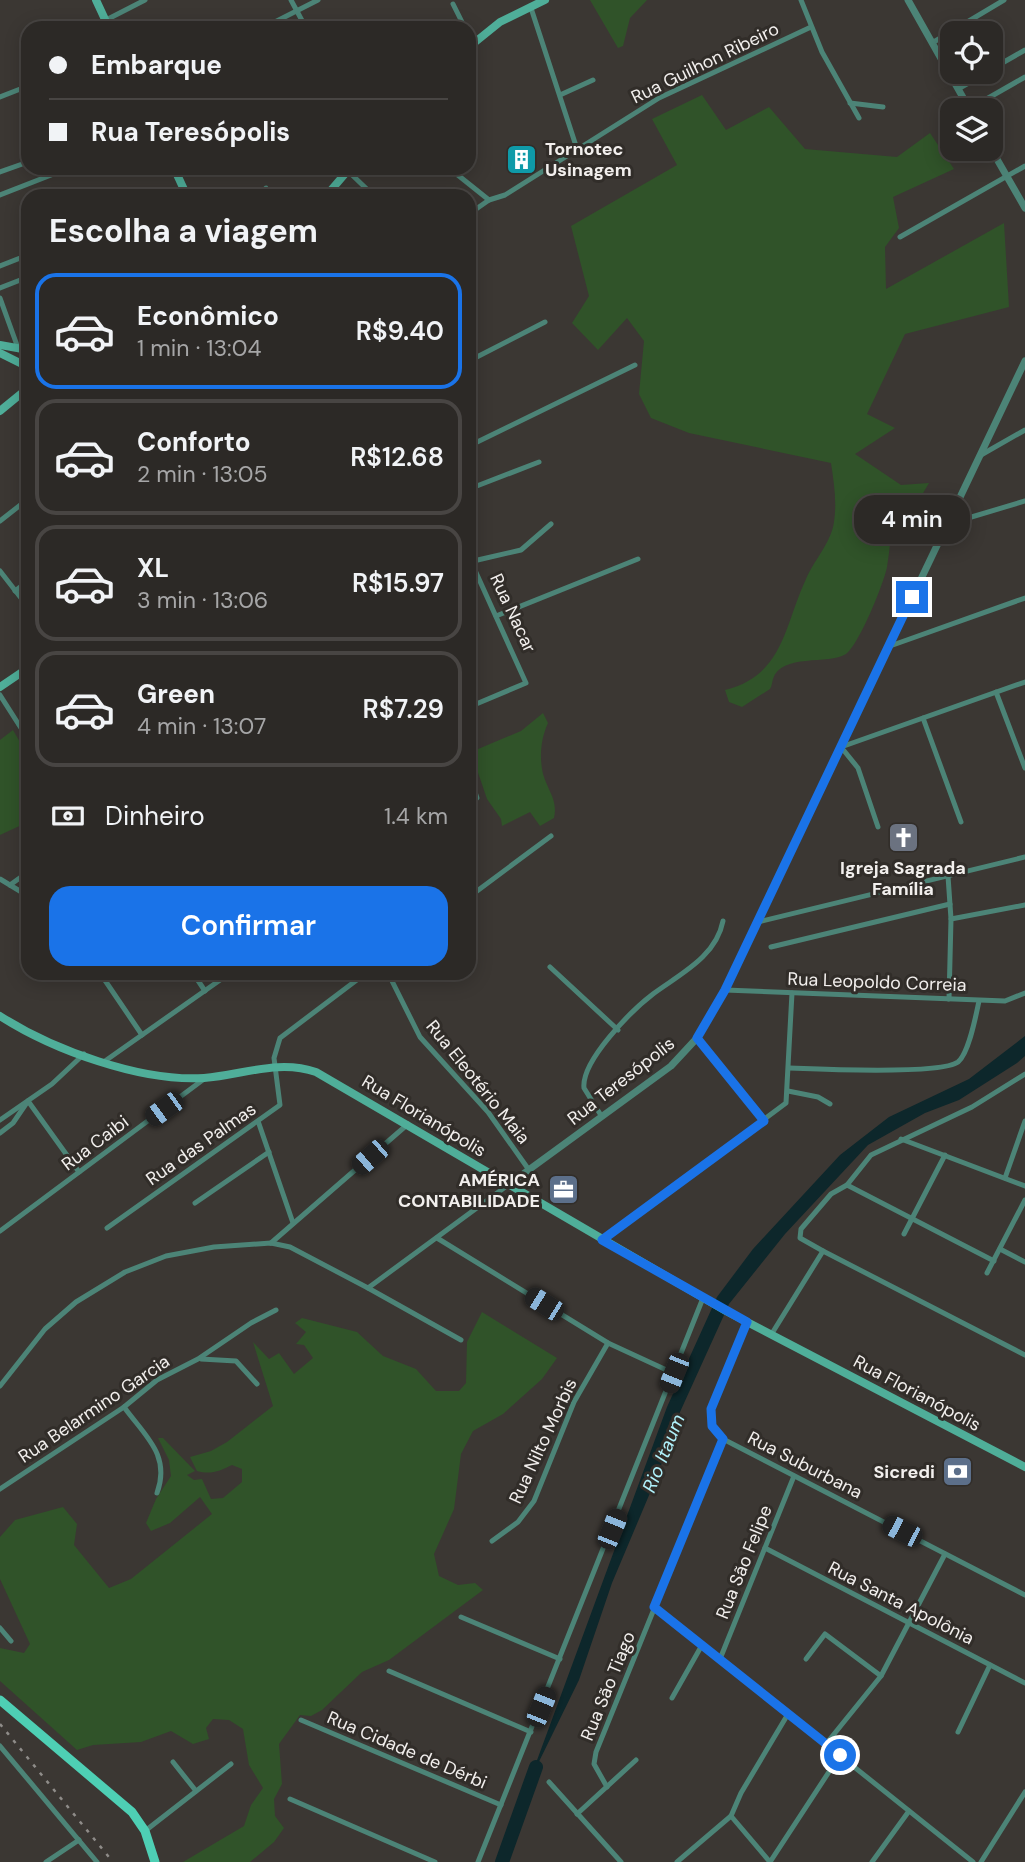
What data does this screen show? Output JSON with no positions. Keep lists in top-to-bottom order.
{
  "streets": {
    "main road": ["Rua Florianópolis"],
    "street": [
      "Rua Guilhon Ribeiro",
      "Rua Nacar",
      "Rua Leopoldo Correia",
      "Rua Teresópolis",
      "Rua Eleotério Maia",
      "Rua Caibi",
      "Rua das Palmas",
      "Rua Belarmino Garcia",
      "Rua Nilto Morbis",
      "Rua Suburbana",
      "Rua São Felipe",
      "Rua Santa Apolônia",
      "Rua São Tiago",
      "Rua Cidade de Dérbi"
    ]
  },
  "crossings": [
    ["Rua Leopoldo Correia", "Rua Teresópolis"],
    ["Rua Teresópolis", "Rua Eleotério Maia"],
    ["Rua Teresópolis", "Rua Florianópolis"],
    ["Rua Florianópolis", "Rua Caibi"],
    ["Rua Florianópolis", "Rua das Palmas"],
    ["Rua Florianópolis", "Rua Suburbana"],
    ["Rua Suburbana", "Rua São Felipe"],
    ["Rua Suburbana", "Rua São Tiago"],
    ["Rua São Felipe", "Rua Santa Apolônia"]
  ],
  "water": ["Rio Itaum"],
  "places": {
    "building": ["Tornotec Usinagem"],
    "church": ["Igreja Sagrada Família"],
    "office": ["AMÉRICA CONTABILIDADE"],
    "bank": ["Sicredi"]
  },
  "page": {
    "banner": ["Embarque", "Rua Teresópolis"],
    "heading": "Escolha a viagem",
    "list": [
      {
        "name": "Econômico",
        "note": "1 min · 13:04",
        "value": "R$9.40"
      },
      {
        "name": "Conforto",
        "note": "2 min · 13:05",
        "value": "R$12.68"
      },
      {
        "name": "XL",
        "note": "3 min · 13:06",
        "value": "R$15.97"
      },
      {
        "name": "Green",
        "note": "4 min · 13:07",
        "value": "R$7.29"
      }
    ],
    "bubble": "4 min",
    "pay": ["Dinheiro", "1.4 km"],
    "buttons": "Confirmar"
  }
}
